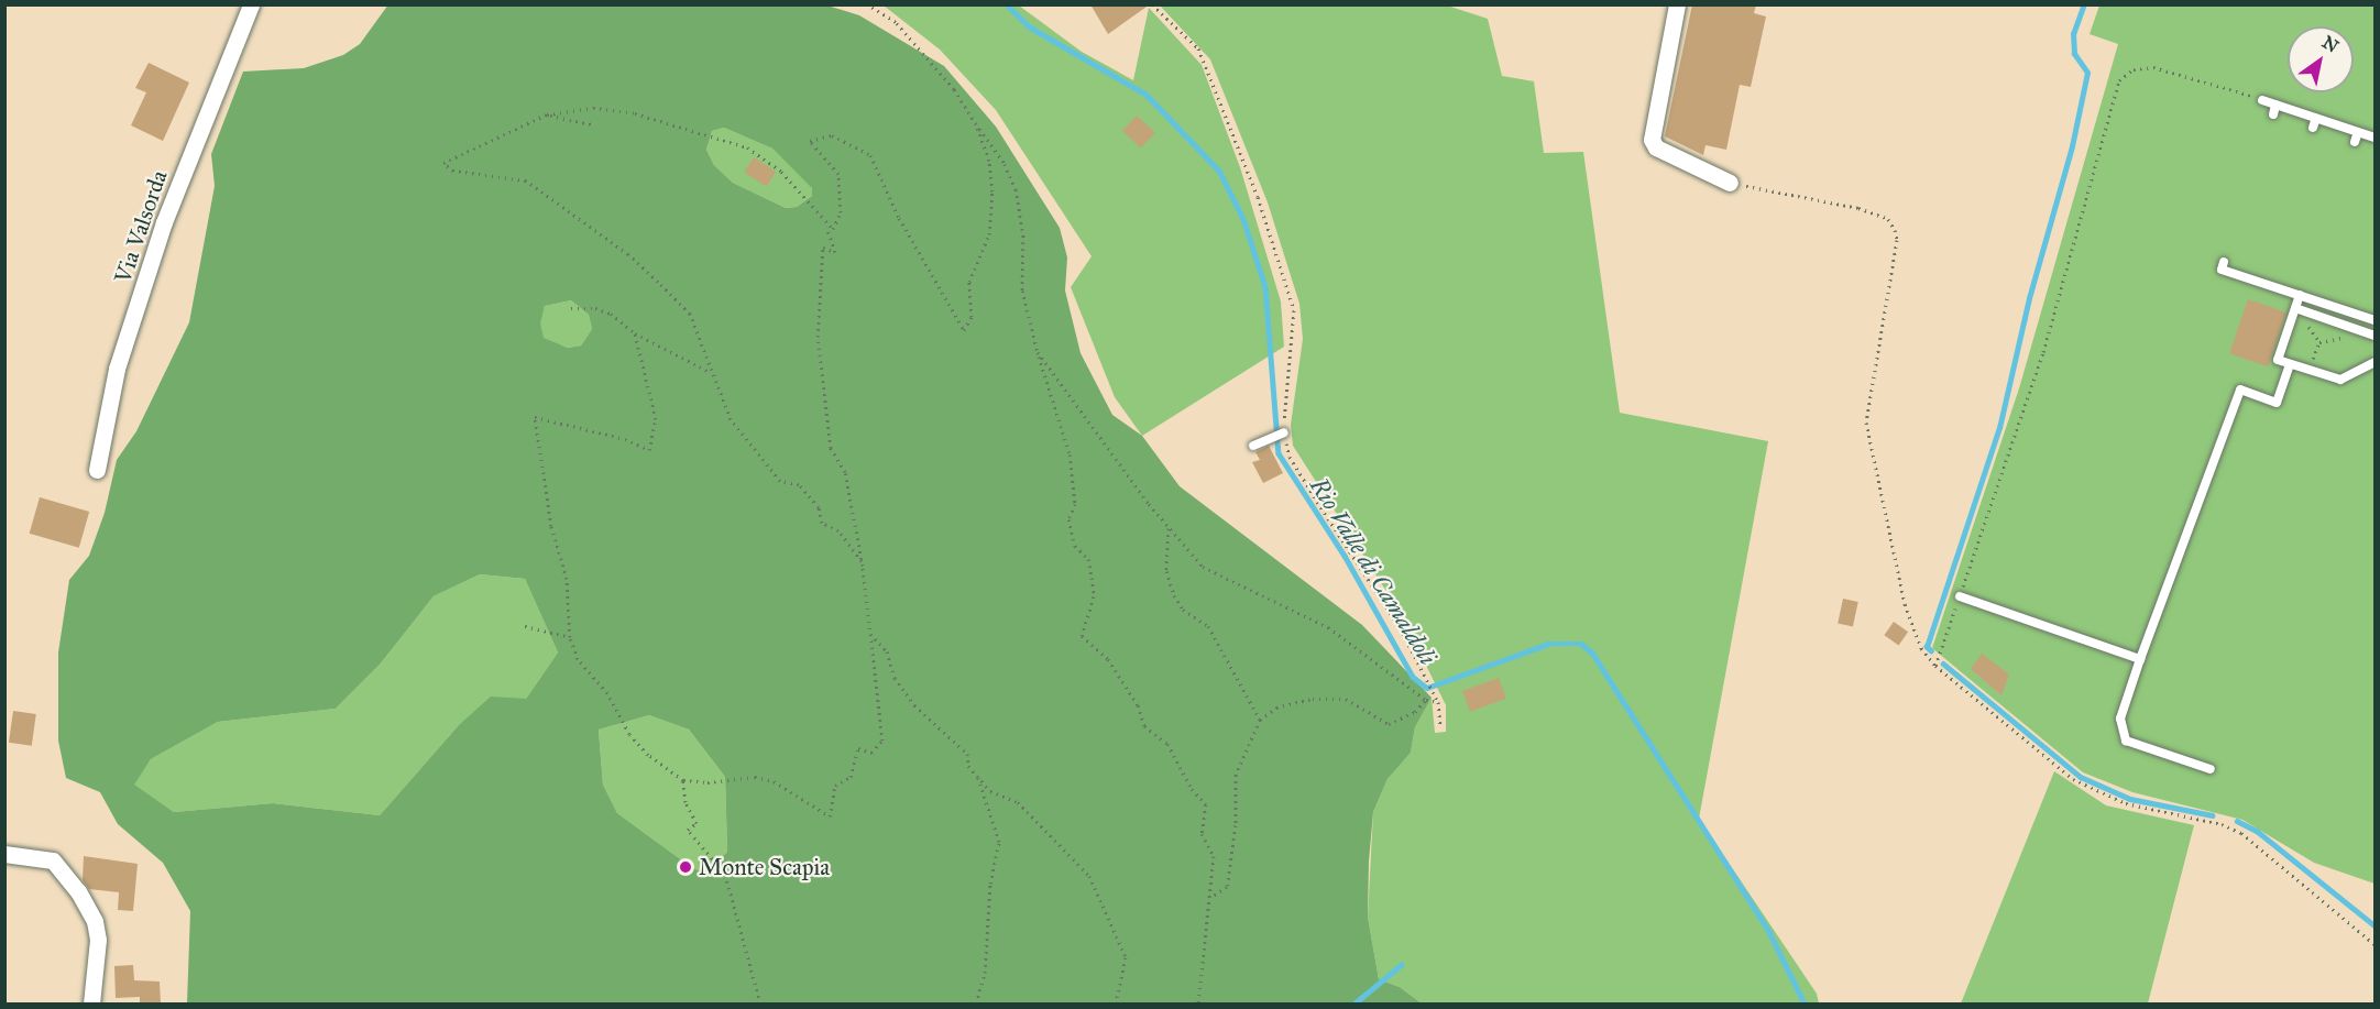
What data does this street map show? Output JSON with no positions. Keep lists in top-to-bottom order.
{
  "streets": {
    "street": ["Via Valsorda"]
  },
  "water": ["Rio Valle di Camaldoli"],
  "places": ["Monte Scapia"],
  "north": "top right"
}
